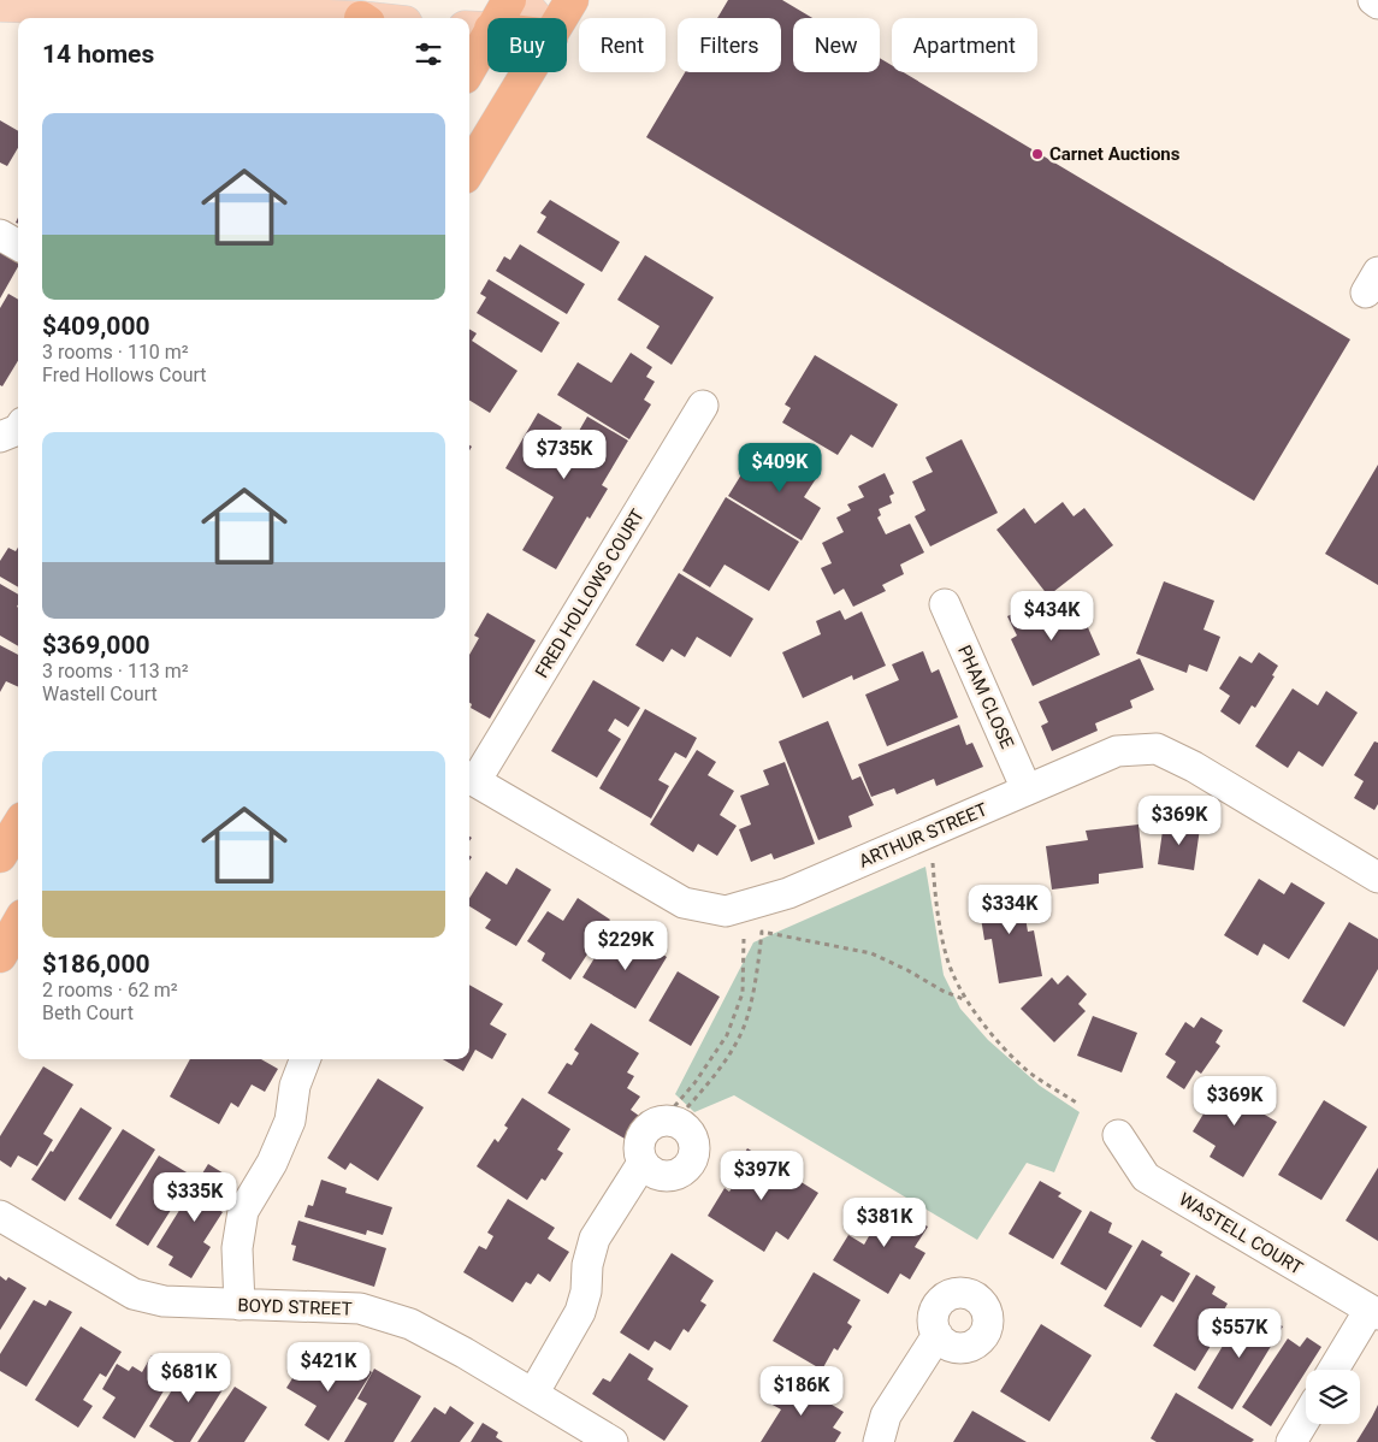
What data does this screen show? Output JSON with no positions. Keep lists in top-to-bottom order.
{
  "streets": {
    "street": [
      "FRED HOLLOWS COURT",
      "PHAM CLOSE",
      "ARTHUR STREET",
      "WASTELL COURT",
      "BOYD STREET"
    ]
  },
  "crossings": [
    ["FRED HOLLOWS COURT", "ARTHUR STREET"],
    ["PHAM CLOSE", "ARTHUR STREET"]
  ],
  "places": ["Carnet Auctions"],
  "page": {
    "chip": [
      "Buy",
      "Rent",
      "Filters",
      "New",
      "Apartment"
    ],
    "heading": "14 homes",
    "list": [
      {
        "name": "$409,000",
        "note": "3 rooms · 110 m² · Fred Hollows Court"
      },
      {
        "name": "$369,000",
        "note": "3 rooms · 113 m² · Wastell Court"
      },
      {
        "name": "$186,000",
        "note": "2 rooms · 62 m² · Beth Court"
      }
    ],
    "price": [
      "$735K",
      "$409K",
      "$434K",
      "$369K",
      "$334K",
      "$229K",
      "$369K",
      "$397K",
      "$335K",
      "$381K",
      "$557K",
      "$421K",
      "$681K",
      "$186K"
    ]
  }
}
